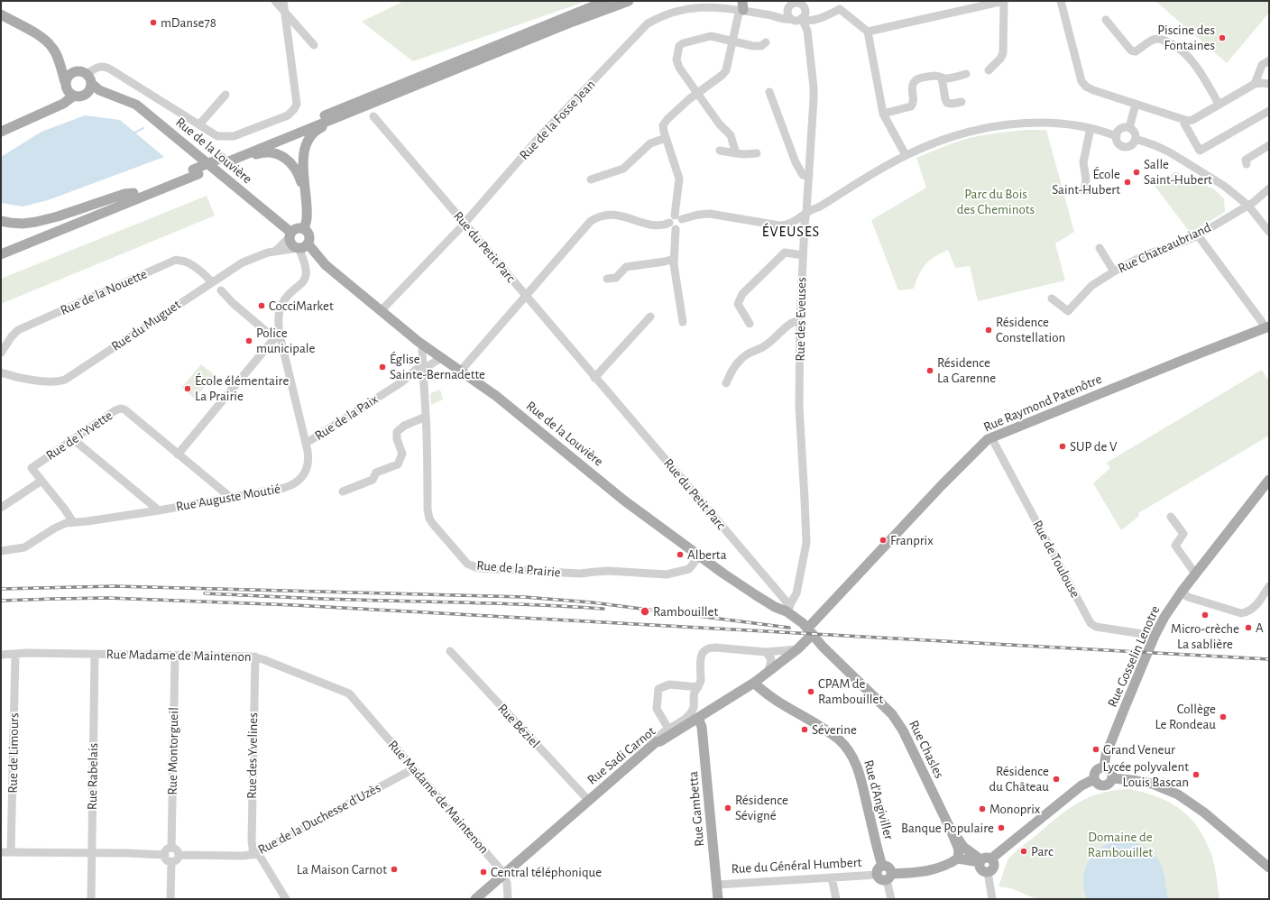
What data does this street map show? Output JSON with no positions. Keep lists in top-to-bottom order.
{
  "streets": {
    "main road": [
      "Rue de la Louvière",
      "Rue Raymond Patenôtre",
      "Rue Gosselin Lenotre",
      "Rue Chasles",
      "Rue Sadi Carnot",
      "Rue d'Angiviller",
      "Rue Gambetta"
    ],
    "street": [
      "Rue de la Fosse Jean",
      "Rue du Petit Parc",
      "Rue Chateaubriand",
      "Rue de la Nouette",
      "Rue des Eveuses",
      "Rue du Muguet",
      "Rue de la Paix",
      "Rue de l'Yvette",
      "Rue Auguste Moutié",
      "Rue de Toulouse",
      "Rue de la Prairie",
      "Rue Madame de Maintenon",
      "Rue Béziel",
      "Rue Montorgueil",
      "Rue de Limours",
      "Rue des Yvelines",
      "Rue Rabelais",
      "Rue de la Duchesse d'Uzès",
      "Rue du Général Humbert"
    ]
  },
  "crossings": [
    ["Rue de la Fosse Jean", "Rue de la Louvière"],
    ["Rue de la Fosse Jean", "Rue du Petit Parc"],
    ["Rue de la Fosse Jean", "Rue des Eveuses"],
    ["Rue de la Louvière", "Rue du Petit Parc"],
    ["Rue de la Louvière", "Rue des Eveuses"],
    ["Rue de la Louvière", "Rue du Muguet"],
    ["Rue de la Louvière", "Rue Raymond Patenôtre"],
    ["Rue de la Louvière", "Rue Auguste Moutié"],
    ["Rue de la Louvière", "Rue de la Prairie"],
    ["Rue de la Louvière", "Rue Chasles"],
    ["Rue de la Louvière", "Rue Sadi Carnot"],
    ["Rue du Petit Parc", "Rue des Eveuses"],
    ["Rue de la Nouette", "Rue du Muguet"],
    ["Rue du Muguet", "Rue Auguste Moutié"],
    ["Rue Raymond Patenôtre", "Rue de Toulouse"],
    ["Rue Raymond Patenôtre", "Rue Chasles"],
    ["Rue Raymond Patenôtre", "Rue Sadi Carnot"],
    ["Rue de la Paix", "Rue Auguste Moutié"],
    ["Rue de la Paix", "Rue de la Prairie"],
    ["Rue de l'Yvette", "Rue Auguste Moutié"],
    ["Rue de Toulouse", "Rue Gosselin Lenotre"],
    ["Rue Madame de Maintenon", "Rue Montorgueil"],
    ["Rue Madame de Maintenon", "Rue de Limours"],
    ["Rue Madame de Maintenon", "Rue des Yvelines"],
    ["Rue Madame de Maintenon", "Rue Sadi Carnot"],
    ["Rue Madame de Maintenon", "Rue Rabelais"],
    ["Rue Madame de Maintenon", "Rue de la Duchesse d'Uzès"],
    ["Rue Béziel", "Rue Sadi Carnot"],
    ["Rue Chasles", "Rue Sadi Carnot"],
    ["Rue Montorgueil", "Rue de la Duchesse d'Uzès"],
    ["Rue des Yvelines", "Rue de la Duchesse d'Uzès"],
    ["Rue Sadi Carnot", "Rue d'Angiviller"],
    ["Rue Sadi Carnot", "Rue Gambetta"],
    ["Rue d'Angiviller", "Rue du Général Humbert"],
    ["Rue Gambetta", "Rue du Général Humbert"]
  ],
  "districts": ["ÉVEUSES"],
  "parks": ["Parc du Bois des Cheminots", "Domaine de Rambouillet"],
  "places": [
    "mDanse78",
    "Piscine des Fontaines",
    "Salle Saint-Hubert",
    "École Saint-Hubert",
    "CocciMarket",
    "Résidence Constellation",
    "Police municipale",
    "Église Sainte-Bernadette",
    "Résidence La Garenne",
    "École élémentaire La Prairie",
    "SUP de V",
    "Franprix",
    "Alberta",
    "Rambouillet",
    "Micro-crèche La sablière",
    "A",
    "CPAM de Rambouillet",
    "Collège Le Rondeau",
    "Séverine",
    "Grand Veneur",
    "Lycée polyvalent Louis Bascan",
    "Résidence du Château",
    "Résidence Sévigné",
    "Monoprix",
    "Banque Populaire",
    "Parc",
    "La Maison Carnot",
    "Central téléphonique"
  ]
}
